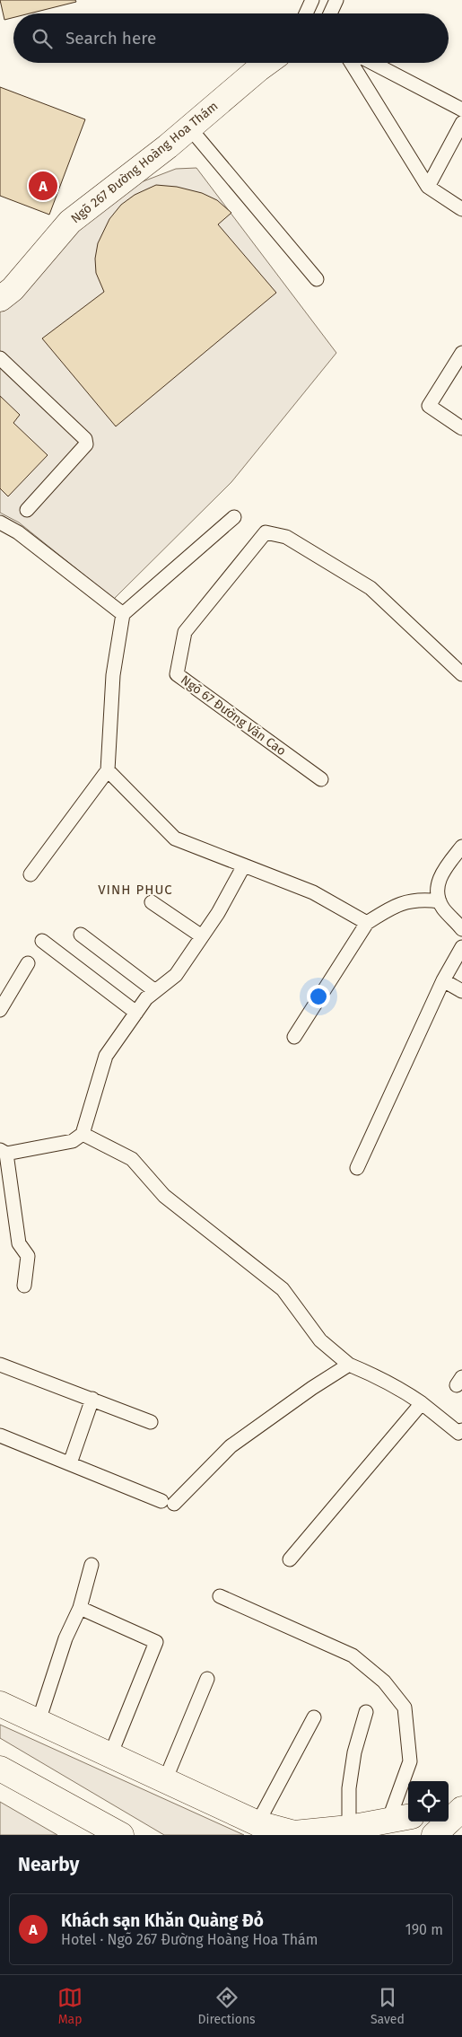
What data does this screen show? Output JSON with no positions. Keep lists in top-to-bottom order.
{
  "streets": {
    "main road": ["Ngõ 267 Đường Hoàng Hoa Thám"],
    "lane": ["Ngõ 67 Đường Văn Cao"]
  },
  "districts": ["VINH PHUC"],
  "page": {
    "search": "Search here",
    "pins": "A",
    "heading": "Nearby",
    "list": [
      {
        "mark": "A",
        "name": "Khách sạn Khăn Quàng Đỏ",
        "note": "Hotel · Ngõ 267 Đường Hoàng Hoa Thám",
        "value": "190 m"
      }
    ],
    "nav": ["Map", "Directions", "Saved"]
  }
}
